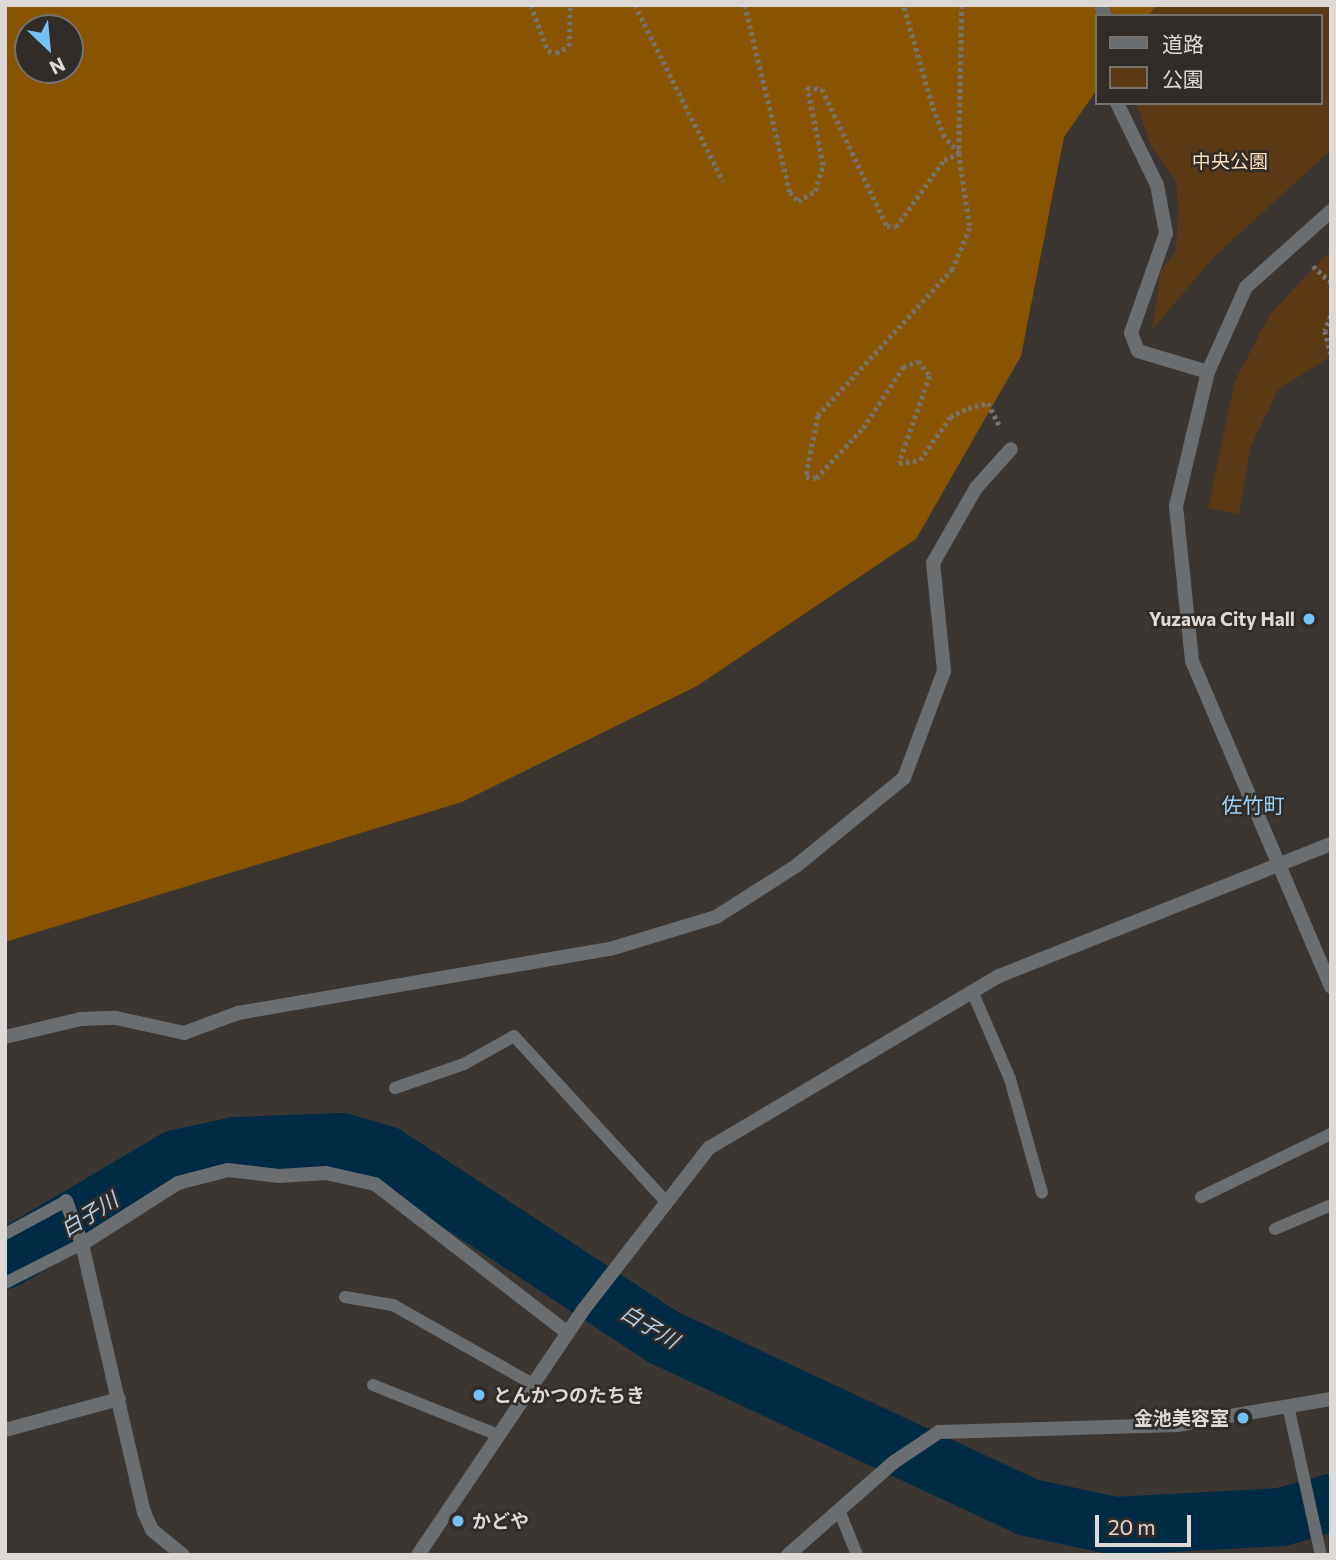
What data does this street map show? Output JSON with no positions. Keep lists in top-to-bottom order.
{
  "districts": ["佐竹町"],
  "water": ["白子川"],
  "parks": ["中央公園"],
  "places": [
    "Yuzawa City Hall",
    "とんかつのたちき",
    "金池美容室",
    "かどや"
  ],
  "legend": ["道路", "公園"],
  "scale_bar": "20 m",
  "north": "bottom right"
}
